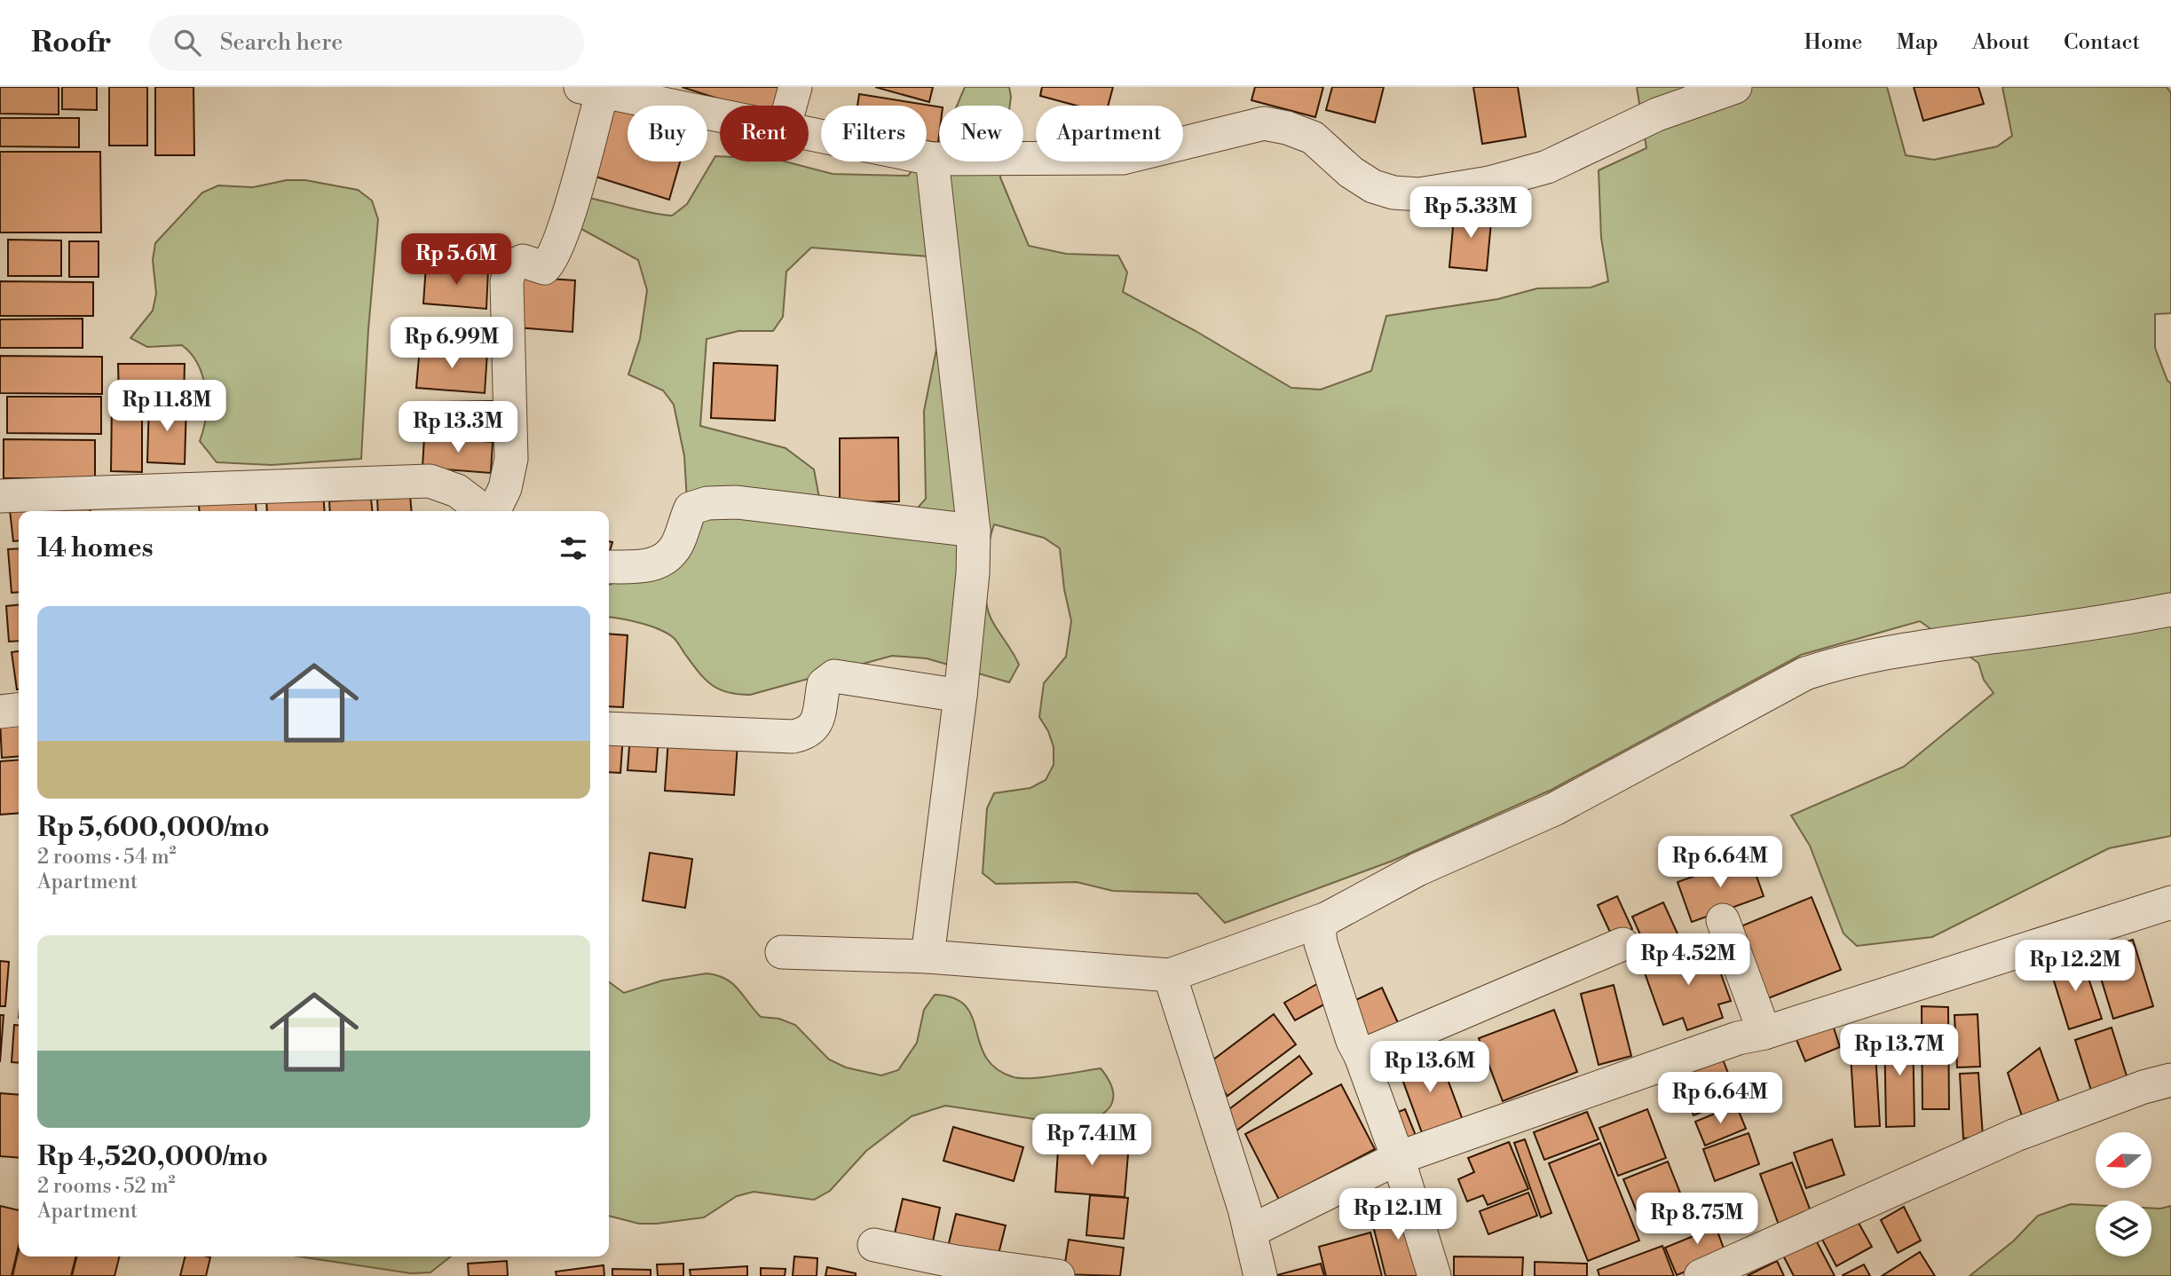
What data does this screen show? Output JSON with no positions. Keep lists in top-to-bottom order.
{
  "north": "left",
  "page": {
    "header": "Roofr",
    "search": "Search here",
    "nav": [
      "Home",
      "Map",
      "About",
      "Contact"
    ],
    "chip": [
      "Buy",
      "Rent",
      "Filters",
      "New",
      "Apartment"
    ],
    "price": [
      "Rp 5.33M",
      "Rp 5.6M",
      "Rp 6.99M",
      "Rp 11.8M",
      "Rp 13.3M",
      "Rp 6.64M",
      "Rp 4.52M",
      "Rp 12.2M",
      "Rp 13.7M",
      "Rp 13.6M",
      "Rp 6.64M",
      "Rp 7.41M",
      "Rp 12.1M",
      "Rp 8.75M"
    ],
    "heading": "14 homes",
    "list": [
      {
        "name": "Rp 5,600,000/mo",
        "note": "2 rooms · 54 m² · Apartment"
      },
      {
        "name": "Rp 4,520,000/mo",
        "note": "2 rooms · 52 m² · Apartment"
      }
    ]
  }
}
